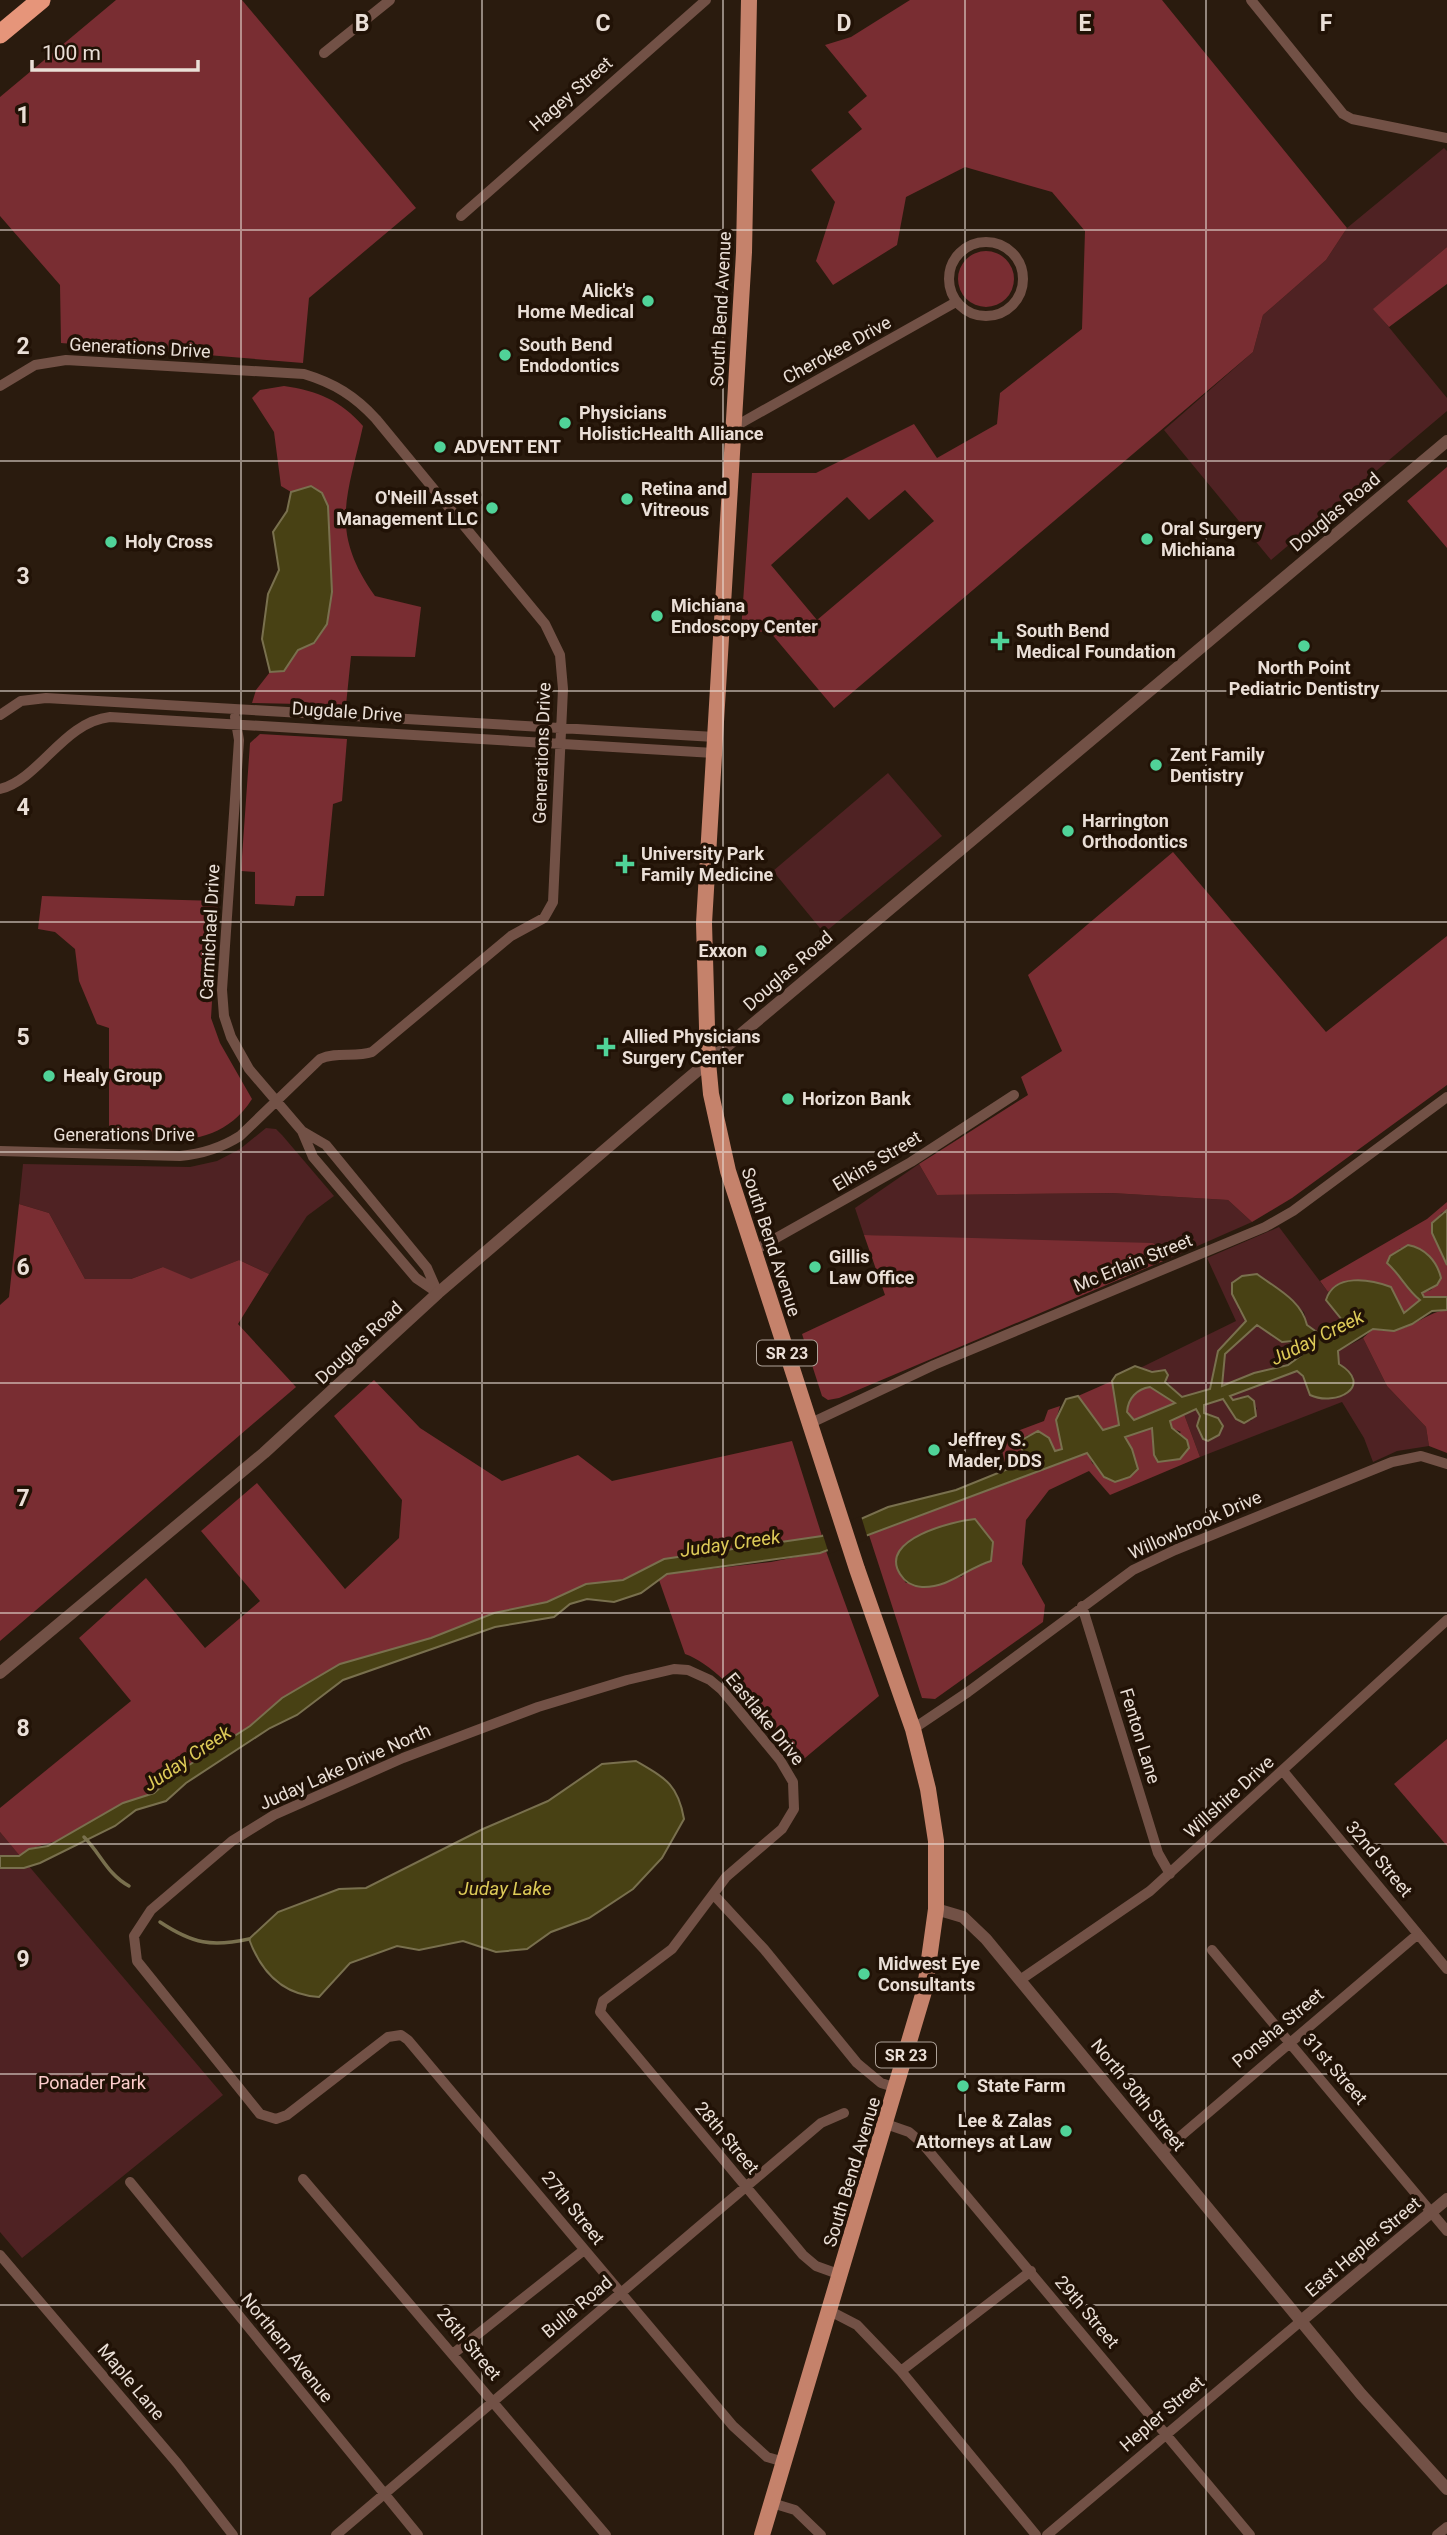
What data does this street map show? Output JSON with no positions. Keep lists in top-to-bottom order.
{
  "streets": {
    "main road": ["South Bend Avenue", "SR 23"],
    "street": [
      "Hagey Street",
      "Generations Drive",
      "Cherokee Drive",
      "Douglas Road",
      "Dugdale Drive",
      "Carmichael Drive",
      "Elkins Street",
      "Mc Erlain Street",
      "Willowbrook Drive",
      "Eastlake Drive",
      "Fenton Lane",
      "Juday Lake Drive North",
      "Willshire Drive",
      "32nd Street",
      "Ponsha Street",
      "31st Street",
      "North 30th Street",
      "28th Street",
      "27th Street",
      "East Hepler Street",
      "Bulla Road",
      "29th Street",
      "26th Street",
      "Northern Avenue",
      "Maple Lane",
      "Hepler Street"
    ]
  },
  "crossings": [
    ["South Bend Avenue", "Cherokee Drive"],
    ["South Bend Avenue", "Douglas Road"],
    ["South Bend Avenue", "Dugdale Drive"],
    ["South Bend Avenue", "Elkins Street"],
    ["South Bend Avenue", "Mc Erlain Street"],
    ["South Bend Avenue", "Willowbrook Drive"],
    ["South Bend Avenue", "North 30th Street"],
    ["South Bend Avenue", "28th Street"],
    ["South Bend Avenue", "27th Street"],
    ["South Bend Avenue", "29th Street"],
    ["Generations Drive", "Dugdale Drive"],
    ["Generations Drive", "Carmichael Drive"],
    ["Douglas Road", "Carmichael Drive"],
    ["Dugdale Drive", "Carmichael Drive"],
    ["Willowbrook Drive", "Fenton Lane"],
    ["Eastlake Drive", "Juday Lake Drive North"],
    ["Eastlake Drive", "28th Street"],
    ["Fenton Lane", "Willshire Drive"],
    ["Juday Lake Drive North", "27th Street"],
    ["Willshire Drive", "32nd Street"],
    ["Willshire Drive", "North 30th Street"],
    ["32nd Street", "Ponsha Street"],
    ["Ponsha Street", "31st Street"],
    ["Ponsha Street", "North 30th Street"],
    ["31st Street", "East Hepler Street"],
    ["North 30th Street", "East Hepler Street"],
    ["North 30th Street", "Hepler Street"],
    ["28th Street", "Bulla Road"],
    ["27th Street", "Bulla Road"],
    ["East Hepler Street", "Hepler Street"],
    ["Bulla Road", "26th Street"],
    ["Bulla Road", "Northern Avenue"],
    ["29th Street", "Hepler Street"]
  ],
  "water": ["Juday Creek", "Juday Lake"],
  "parks": ["Ponader Park"],
  "places": {
    "other": [
      "Alick's Home Medical",
      "South Bend Endodontics",
      "Physicians HolisticHealth Alliance",
      "ADVENT ENT",
      "Retina and Vitreous",
      "O'Neill Asset Management LLC",
      "Oral Surgery Michiana",
      "Holy Cross",
      "Michiana Endoscopy Center",
      "North Point Pediatric Dentistry",
      "Zent Family Dentistry",
      "Harrington Orthodontics",
      "Exxon",
      "Healy Group",
      "Horizon Bank",
      "Gillis Law Office",
      "Jeffrey S. Mader, DDS",
      "Midwest Eye Consultants",
      "State Farm",
      "Lee & Zalas Attorneys at Law"
    ],
    "health": ["South Bend Medical Foundation", "University Park Family Medicine", "Allied Physicians Surgery Center"]
  },
  "scale_bar": "100 m",
  "grid": {
    "columns": [
      "B",
      "C",
      "D",
      "E",
      "F"
    ],
    "rows": [
      "1",
      "2",
      "3",
      "4",
      "5",
      "6",
      "7",
      "8",
      "9"
    ]
  }
}
